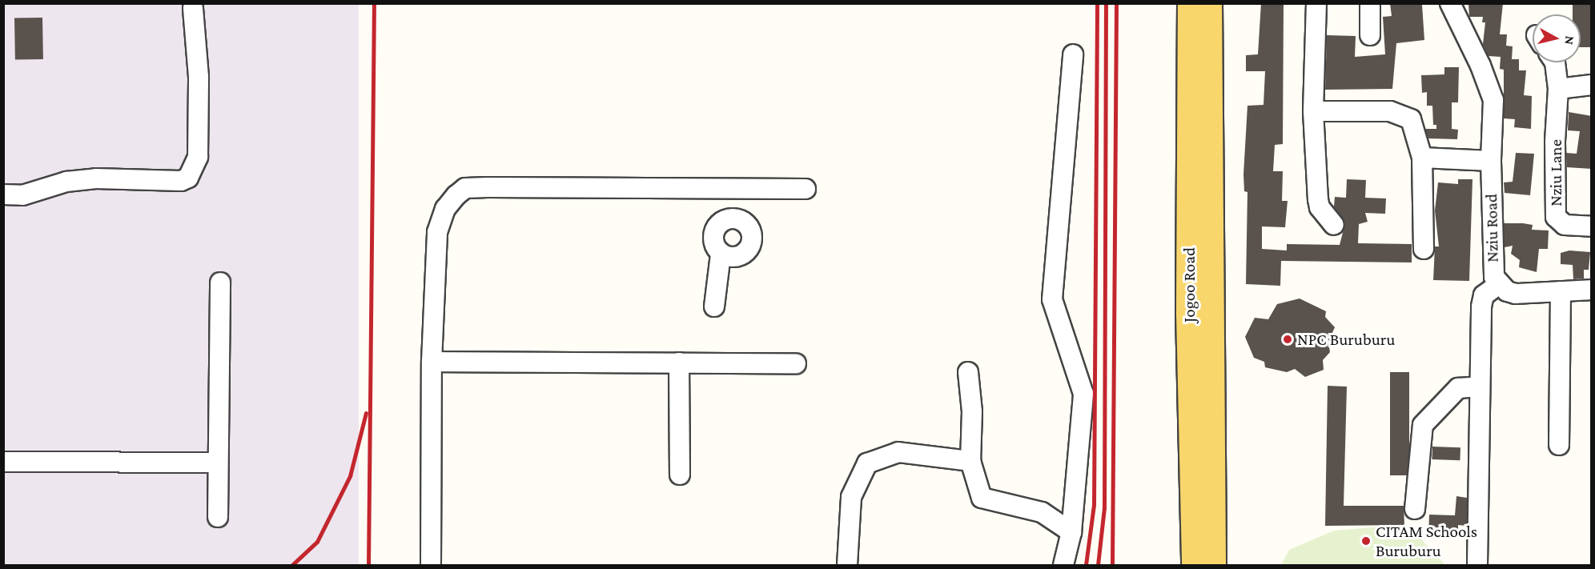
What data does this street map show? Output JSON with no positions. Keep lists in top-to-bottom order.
{
  "streets": {
    "main road": ["Jogoo Road"],
    "street": ["Nziu Lane", "Nziu Road"]
  },
  "places": ["NPC Buruburu", "CITAM Schools Buruburu"],
  "north": "right"
}
